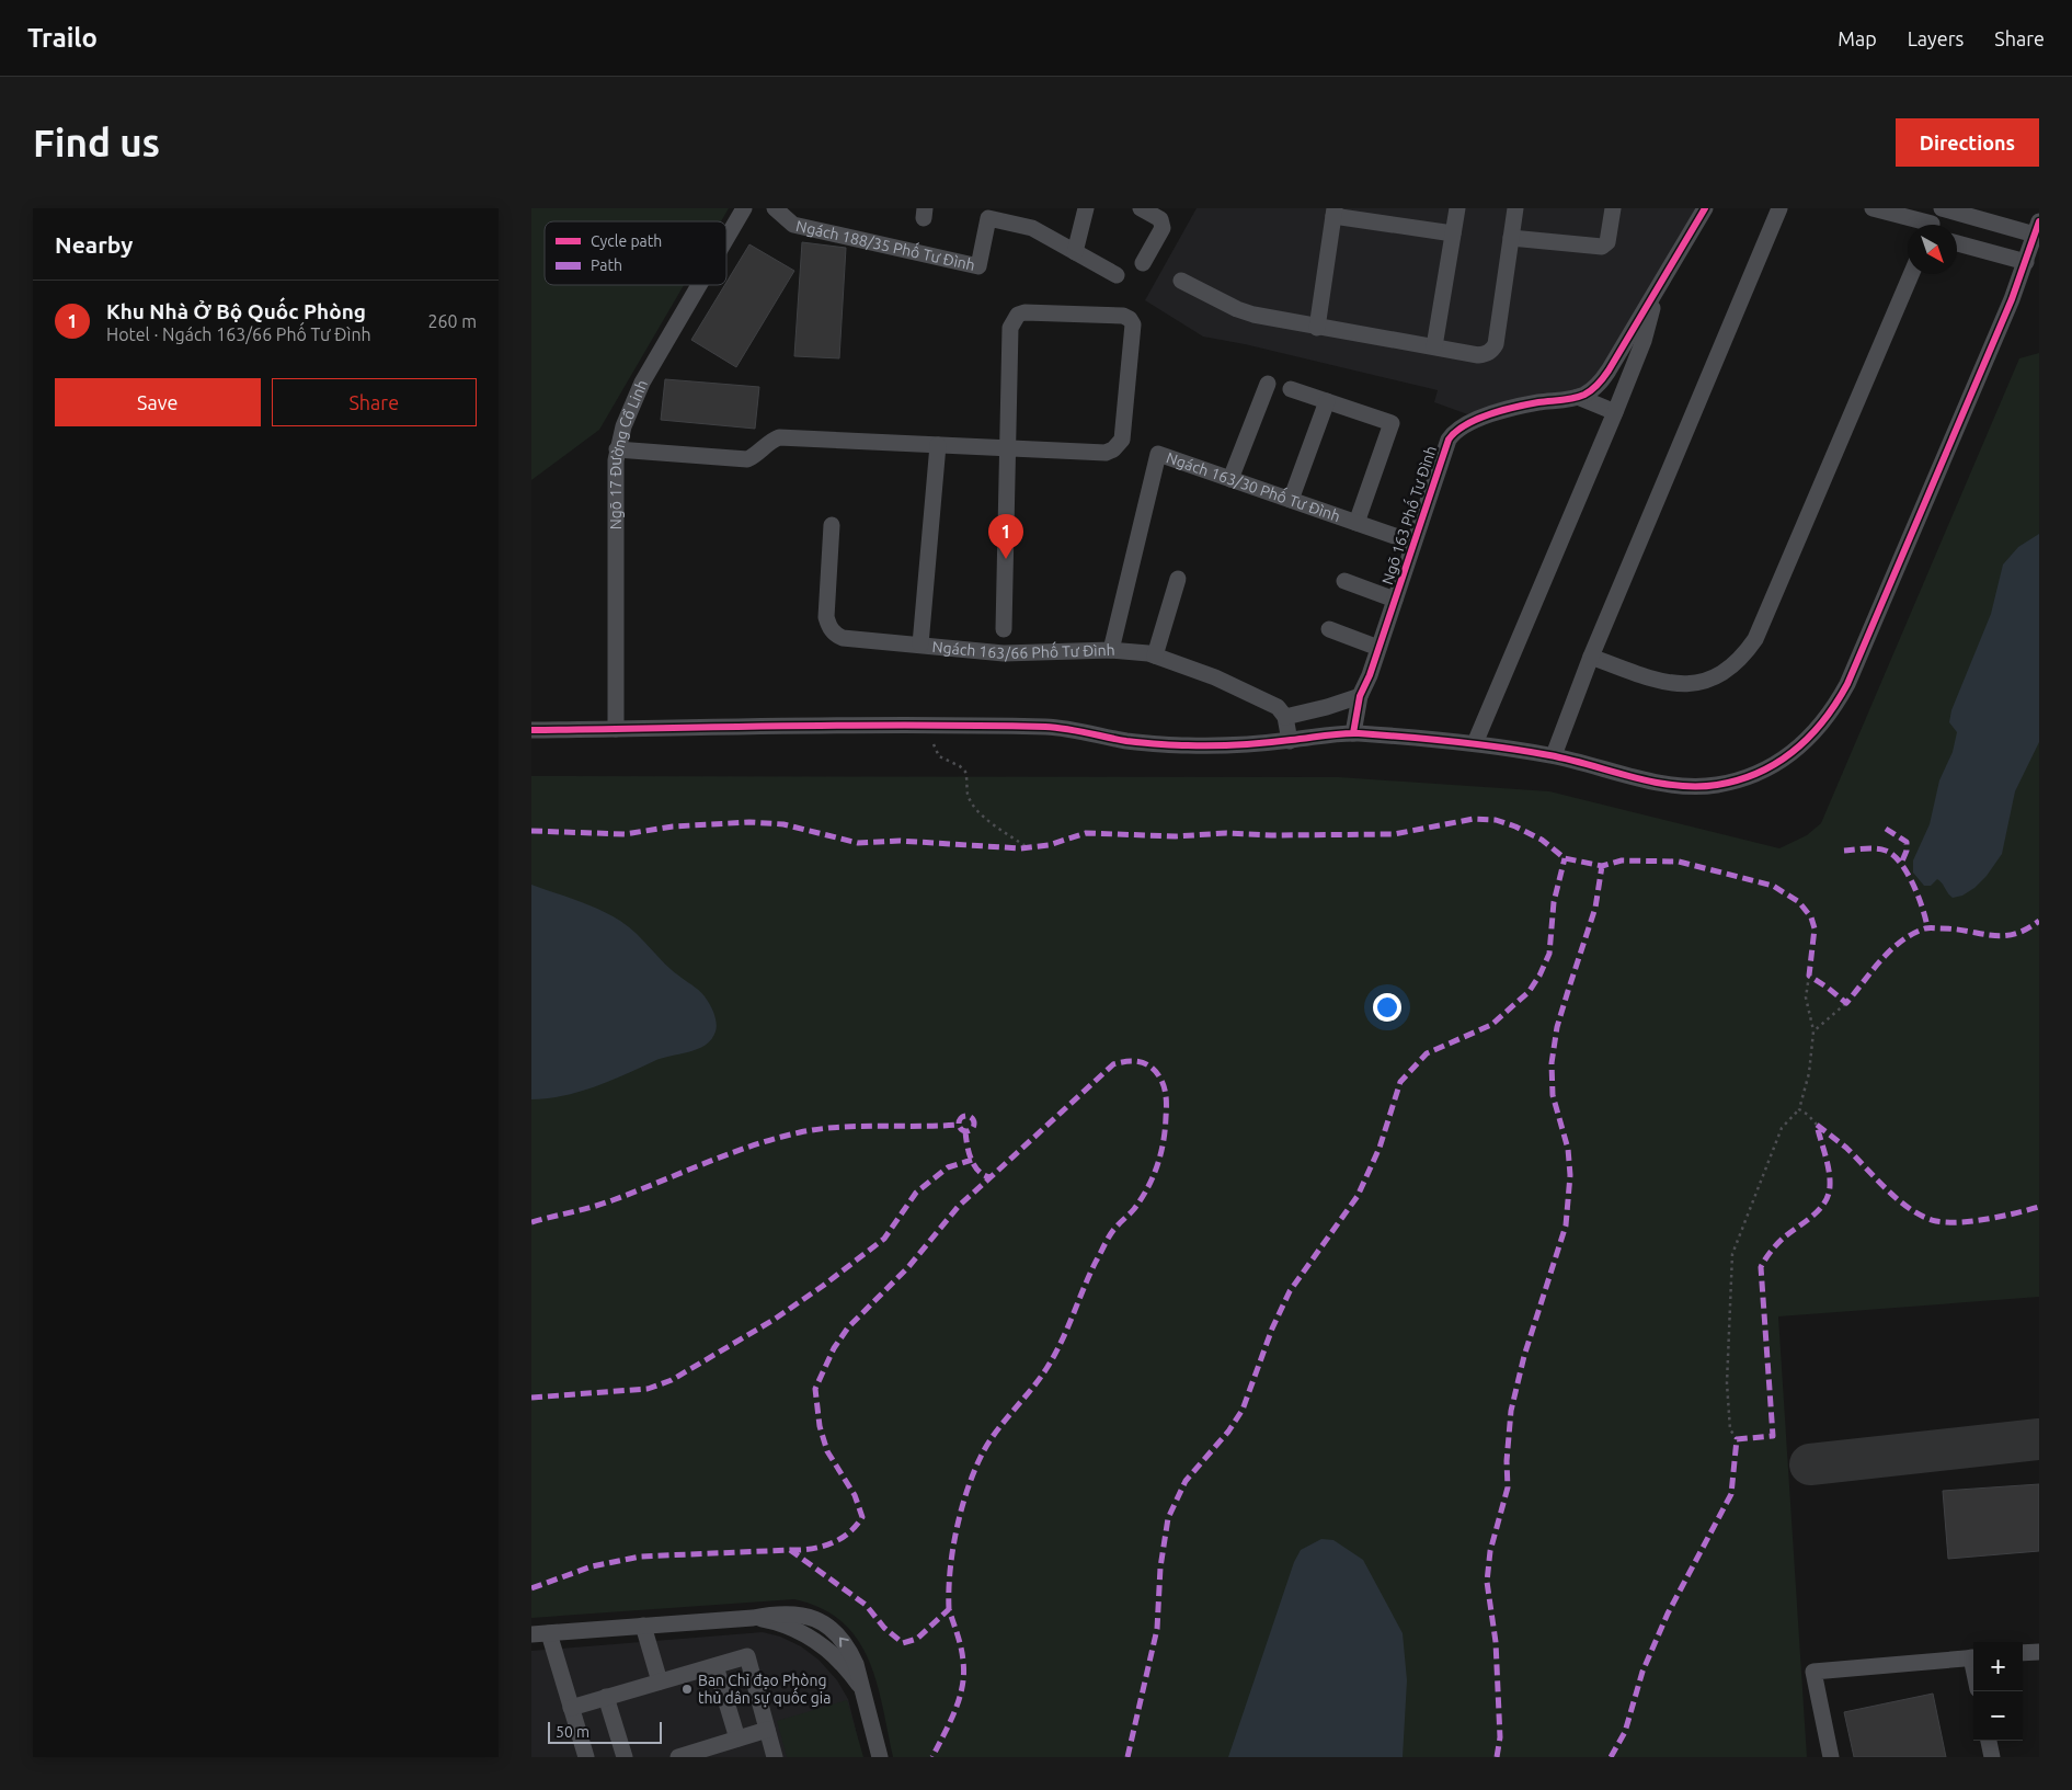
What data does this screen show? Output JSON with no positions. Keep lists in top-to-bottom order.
{
  "streets": {
    "street": [
      "Ngách 188/35 Phố Tư Đình",
      "Ngõ 17 Đường Cổ Linh",
      "Ngách 163/30 Phố Tư Đình",
      "Ngõ 163 Phố Tư Đình",
      "Ngách 163/66 Phố Tư Đình"
    ]
  },
  "crossings": [
    ["Ngách 163/30 Phố Tư Đình", "Ngõ 163 Phố Tư Đình"],
    ["Ngách 163/30 Phố Tư Đình", "Ngách 163/66 Phố Tư Đình"]
  ],
  "places": ["Ban Chỉ đạo Phòng thủ dân sự quốc gia"],
  "legend": ["Cycle path", "Path"],
  "scale_bar": "50 m",
  "north": "bottom right",
  "page": {
    "header": "Trailo",
    "nav": ["Map", "Layers", "Share"],
    "buttons": [
      "Directions",
      ["Save", "Share"]
    ],
    "title": "Find us",
    "heading": "Nearby",
    "list": [
      {
        "mark": "1",
        "name": "Khu Nhà Ở Bộ Quốc Phòng",
        "note": "Hotel · Ngách 163/66 Phố Tư Đình",
        "value": "260 m"
      }
    ],
    "pins": "1",
    "map_buttons": ["+", "−"],
    "scale": "50 m"
  }
}
